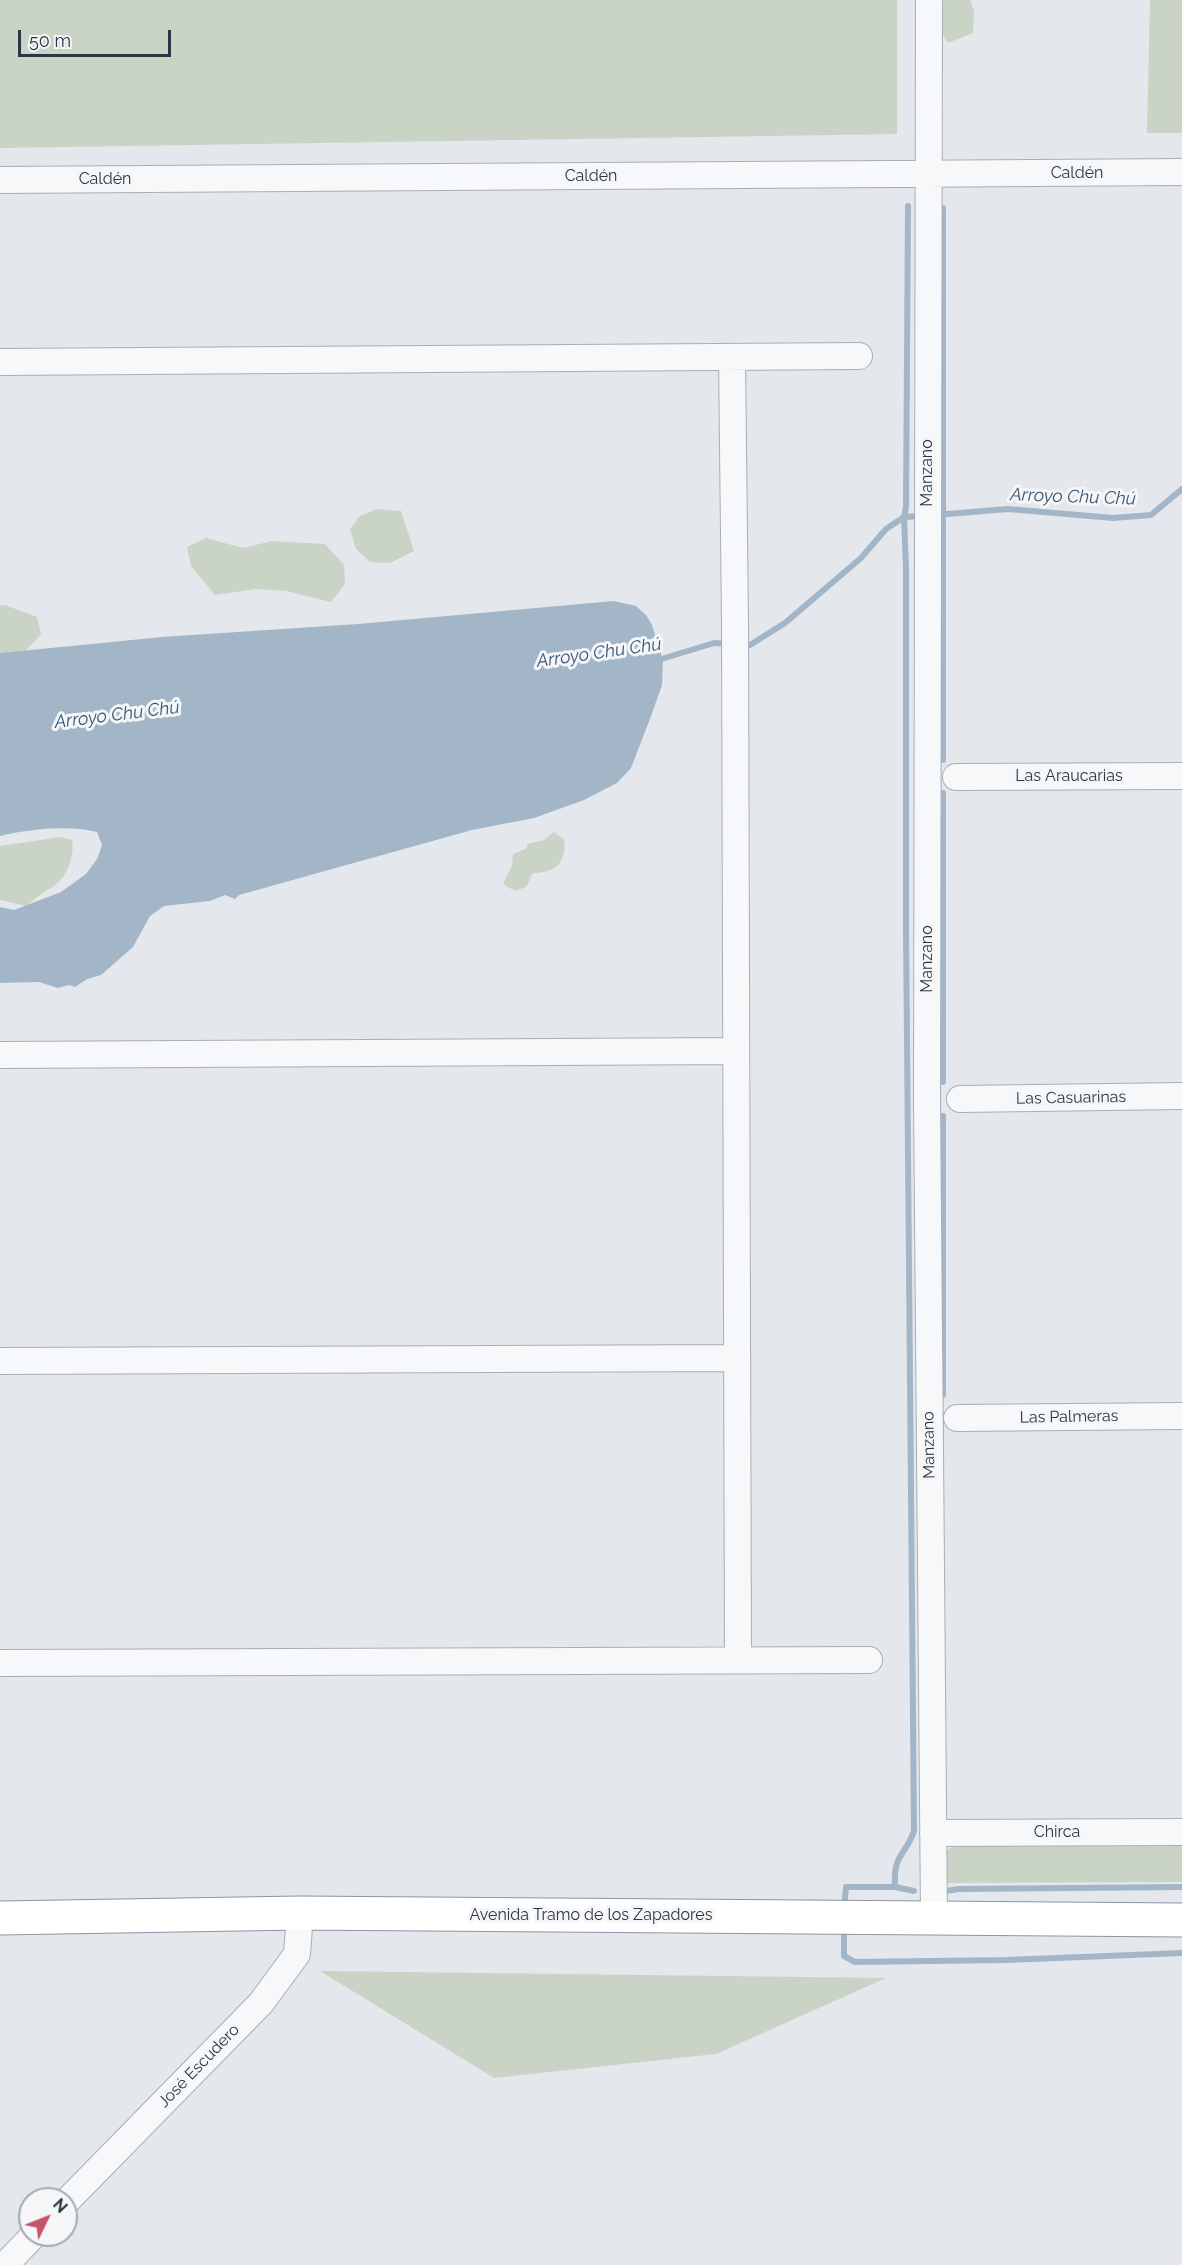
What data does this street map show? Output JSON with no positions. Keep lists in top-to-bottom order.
{
  "streets": {
    "highway": ["Avenida Tramo de los Zapadores"],
    "street": [
      "Caldén",
      "Manzano",
      "Las Araucarias",
      "Las Casuarinas",
      "Las Palmeras",
      "Chirca",
      "José Escudero"
    ]
  },
  "crossings": [
    ["Caldén", "Manzano"],
    ["Manzano", "Chirca"],
    ["Manzano", "Avenida Tramo de los Zapadores"],
    ["Avenida Tramo de los Zapadores", "José Escudero"]
  ],
  "water": ["Arroyo Chu Chú"],
  "scale_bar": "50 m",
  "north": "top right"
}
